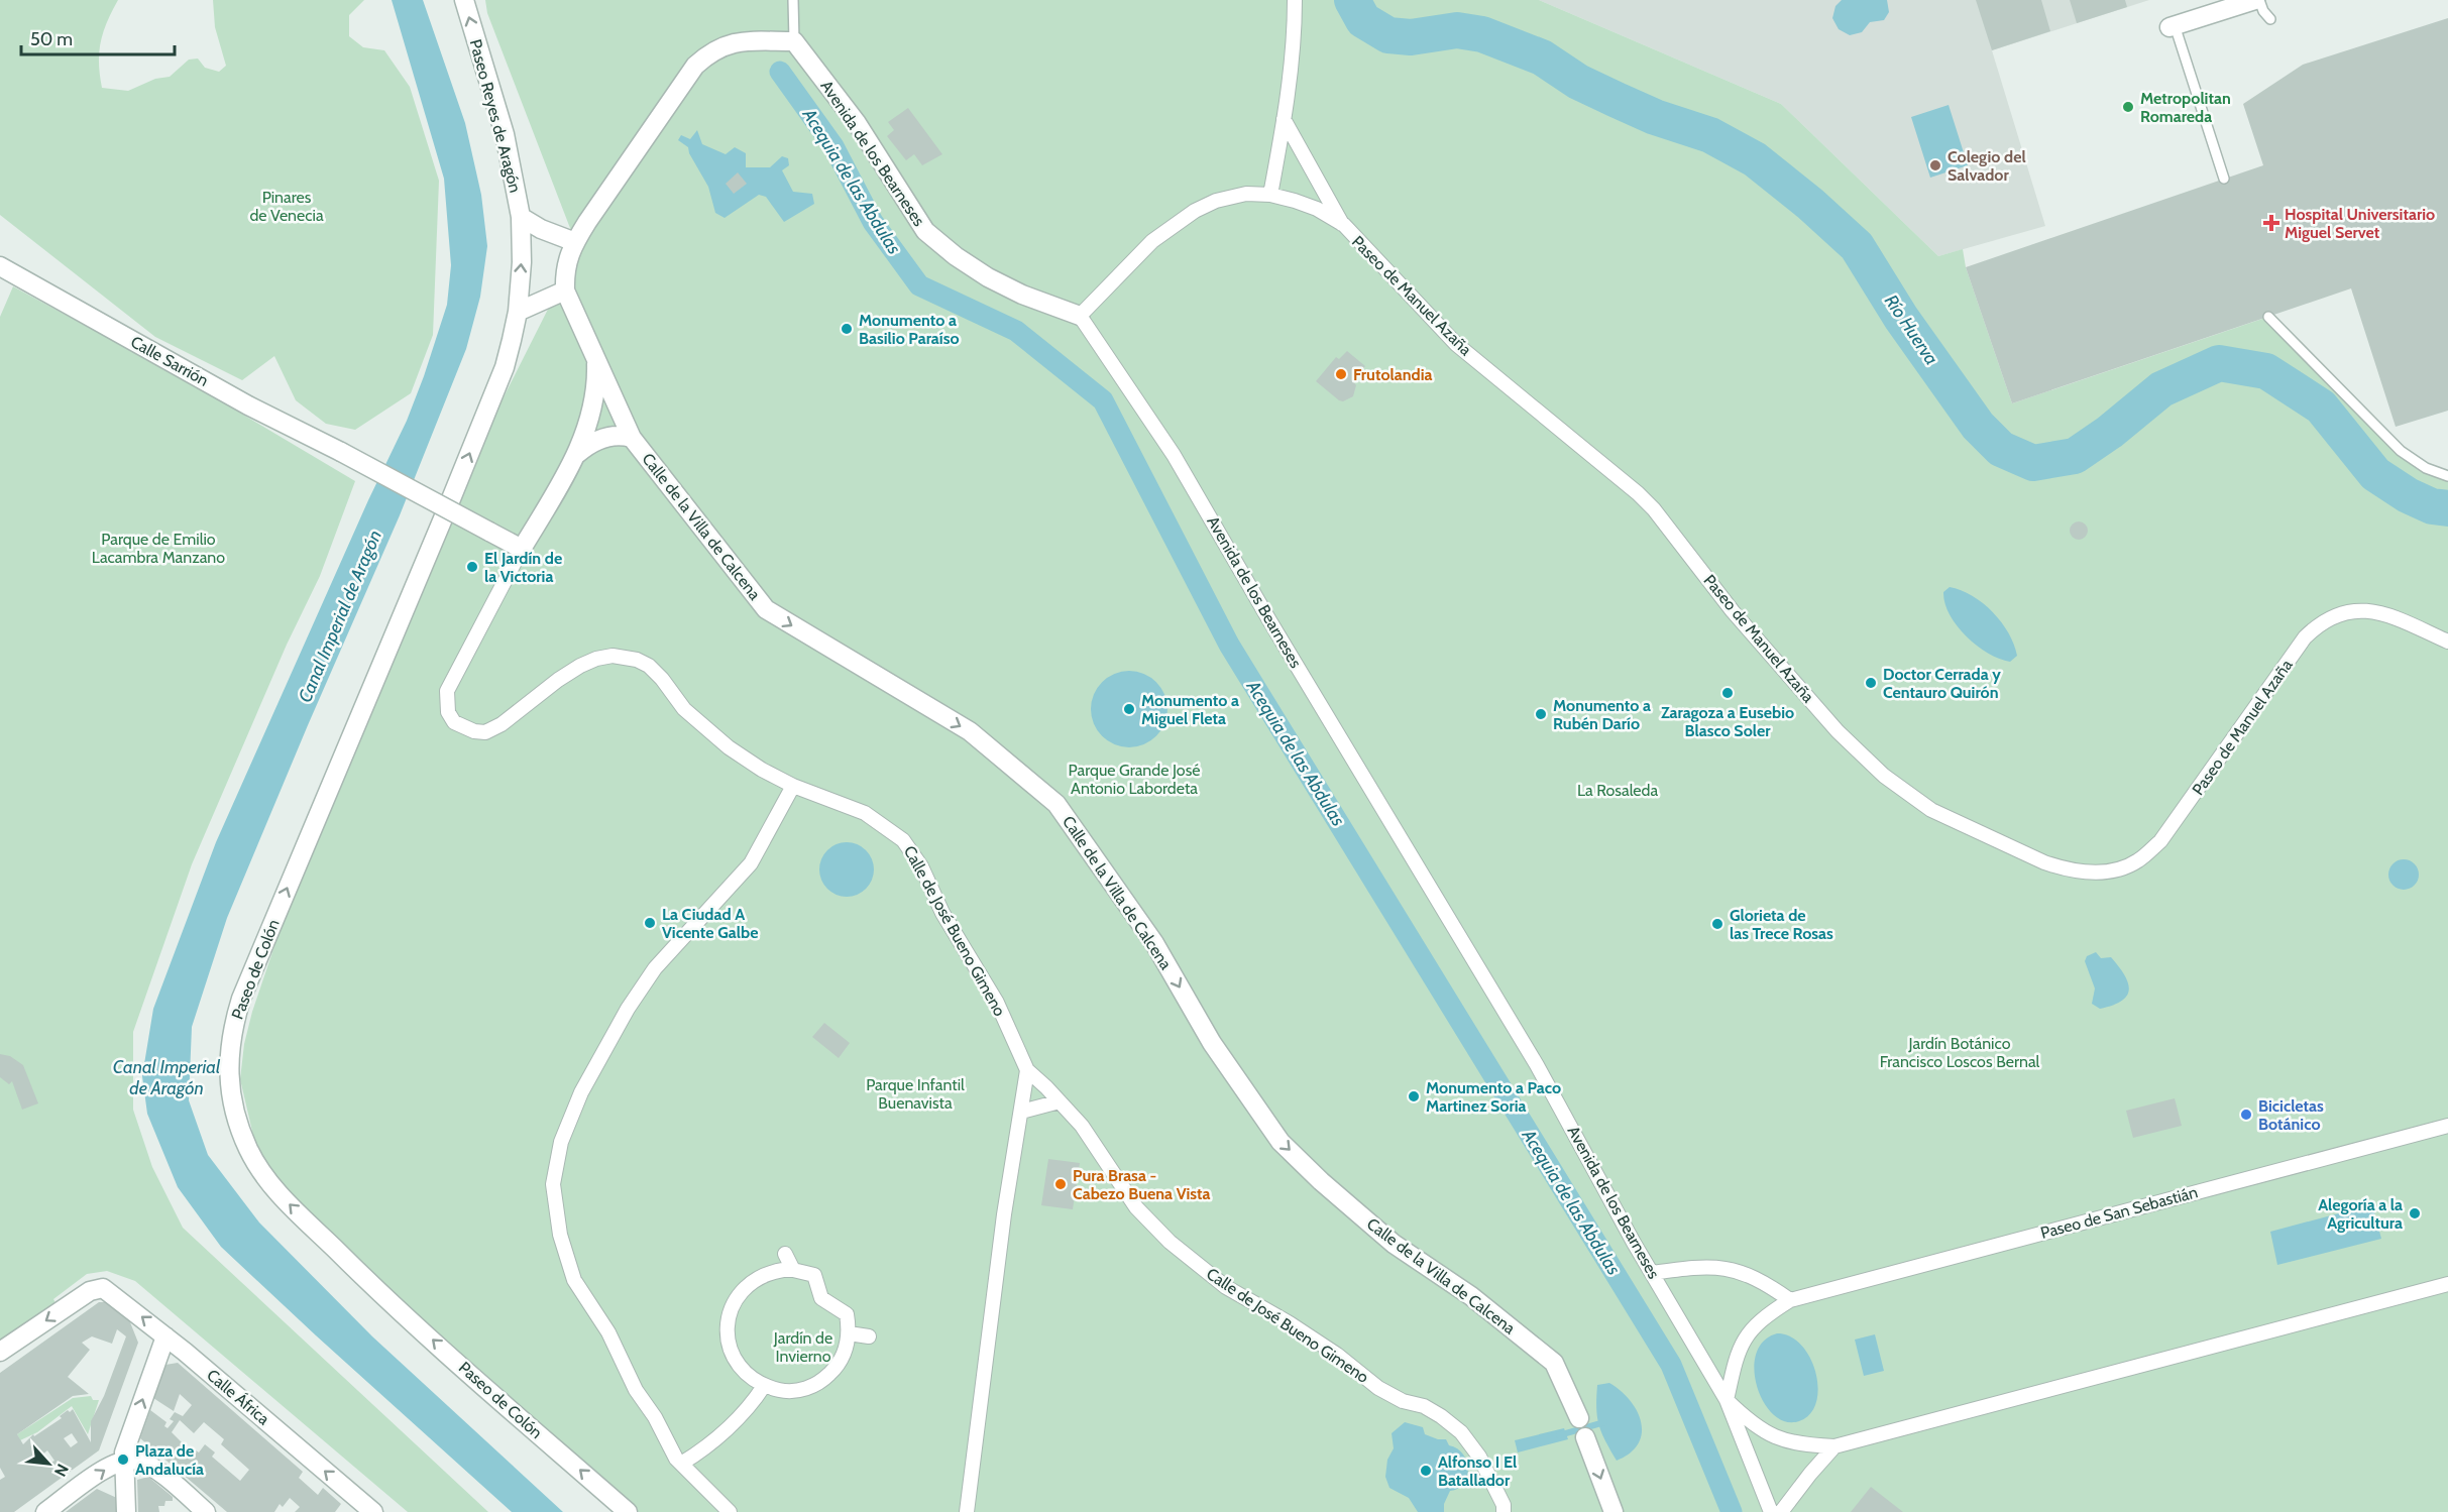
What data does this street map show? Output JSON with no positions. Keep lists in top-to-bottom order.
{
  "streets": {
    "street": [
      "Paseo Reyes de Aragón",
      "Avenida de los Bearneses",
      "Paseo de Manuel Azaña",
      "Calle Sarrión",
      "Calle de la Villa de Calcena",
      "Calle de José Bueno Gimeno",
      "Paseo de Colón",
      "Paseo de San Sebastián",
      "Calle África"
    ]
  },
  "crossings": [
    ["Paseo Reyes de Aragón", "Paseo de Colón"],
    ["Avenida de los Bearneses", "Paseo de Manuel Azaña"],
    ["Avenida de los Bearneses", "Paseo de San Sebastián"],
    ["Calle Sarrión", "Calle de José Bueno Gimeno"],
    ["Calle de la Villa de Calcena", "Calle de José Bueno Gimeno"]
  ],
  "one_way": [
    "Paseo Reyes de Aragón",
    "Calle de la Villa de Calcena",
    "Paseo de Colón",
    "Calle África"
  ],
  "water": ["Acequia de las Abdulas", "Río Huerva", "Canal Imperial de Aragón"],
  "parks": [
    "Pinares de Venecia",
    "Parque de Emilio Lacambra Manzano",
    "Parque Grande José Antonio Labordeta",
    "La Rosaleda",
    "Jardín Botánico Francisco Loscos Bernal",
    "Parque Infantil Buenavista",
    "Jardín de Invierno"
  ],
  "places": {
    "other": [
      "Metropolitan Romareda",
      "Colegio del Salvador",
      "Monumento a Basilio Paraíso",
      "Frutolandia",
      "El Jardín de la Victoria",
      "Doctor Cerrada y Centauro Quirón",
      "Zaragoza a Eusebio Blasco Soler",
      "Monumento a Miguel Fleta",
      "Monumento a Rubén Darío",
      "La Ciudad A Vicente Galbe",
      "Glorieta de las Trece Rosas",
      "Monumento a Paco Martinez Soria",
      "Bicicletas Botánico",
      "Pura Brasa - Cabezo Buena Vista",
      "Alegoría a la Agricultura",
      "Plaza de Andalucía",
      "Alfonso I El Batallador"
    ],
    "health": ["Hospital Universitario Miguel Servet"]
  },
  "scale_bar": "50 m",
  "north": "bottom right"
}
